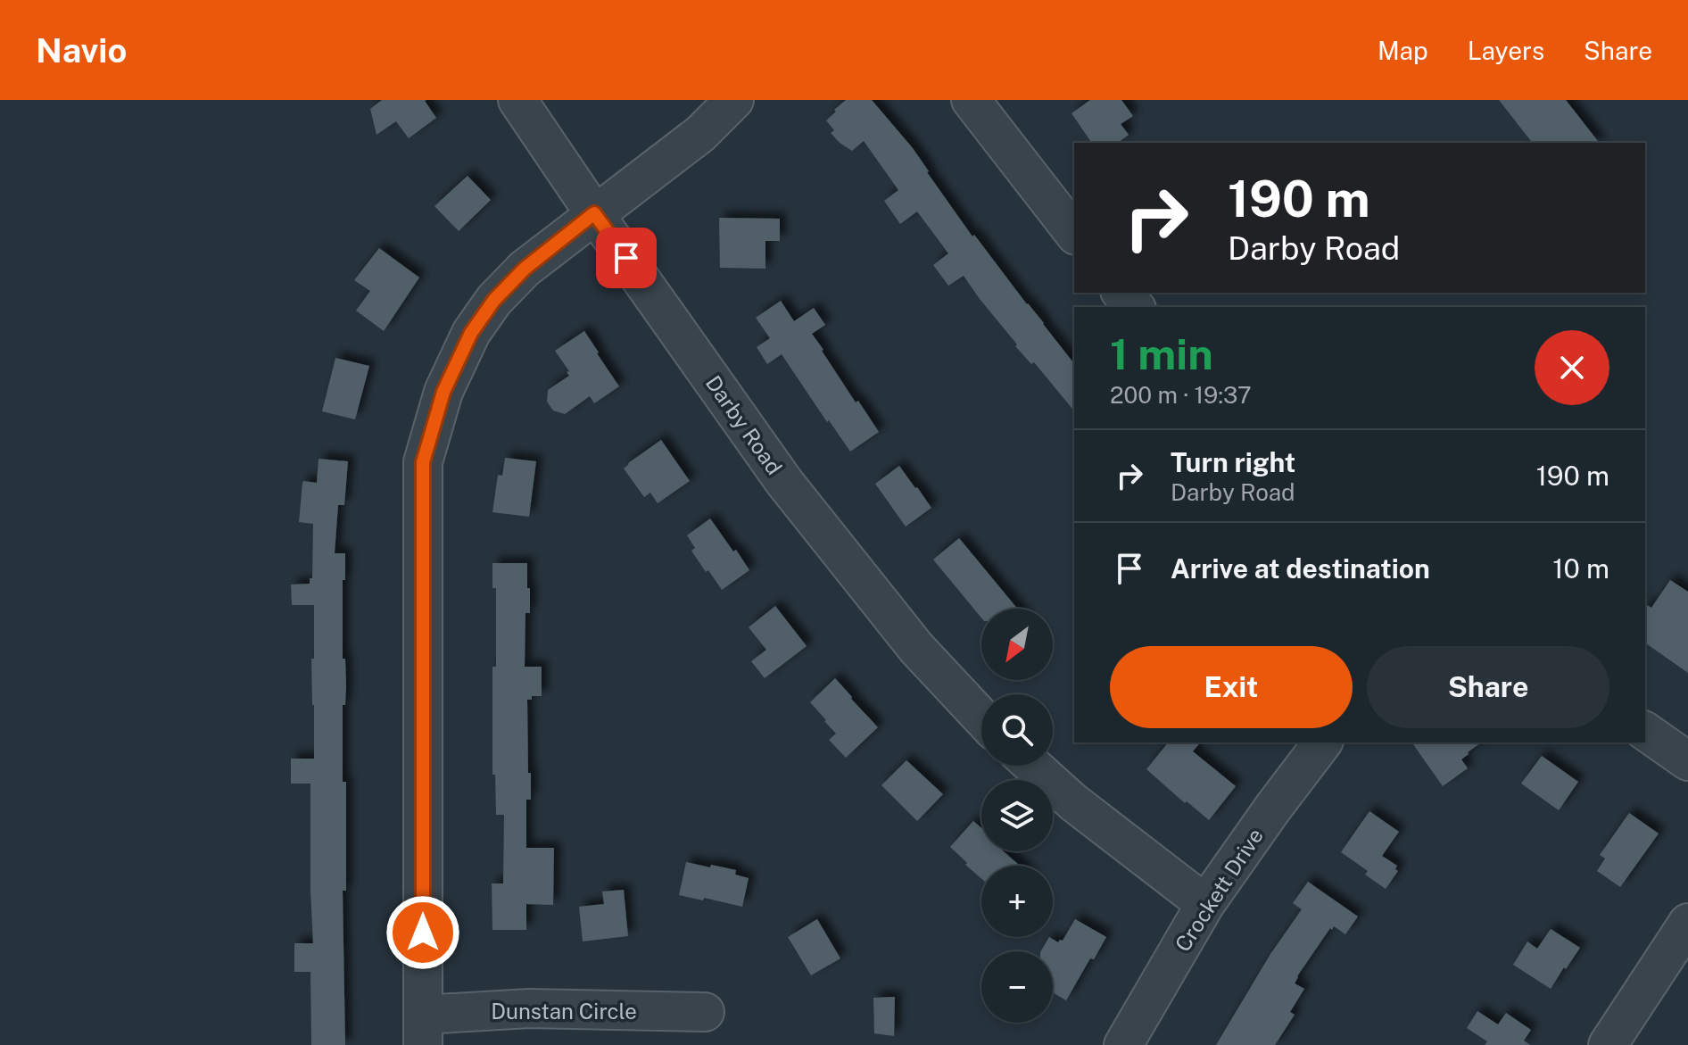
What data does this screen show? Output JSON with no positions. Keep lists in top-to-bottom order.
{
  "streets": {
    "street": ["Darby Road", "Crockett Drive", "Dunstan Circle"]
  },
  "north": "bottom left",
  "page": {
    "header": "Navio",
    "nav": ["Map", "Layers", "Share"],
    "turn": ["190 m", "Darby Road"],
    "heading": ["1 min", "200 m · 19:37"],
    "list": [
      {
        "name": "Turn right",
        "note": "Darby Road",
        "value": "190 m"
      },
      {
        "name": "Arrive at destination",
        "value": "10 m"
      }
    ],
    "map_buttons": ["+", "−"],
    "buttons": ["Exit", "Share"]
  }
}
